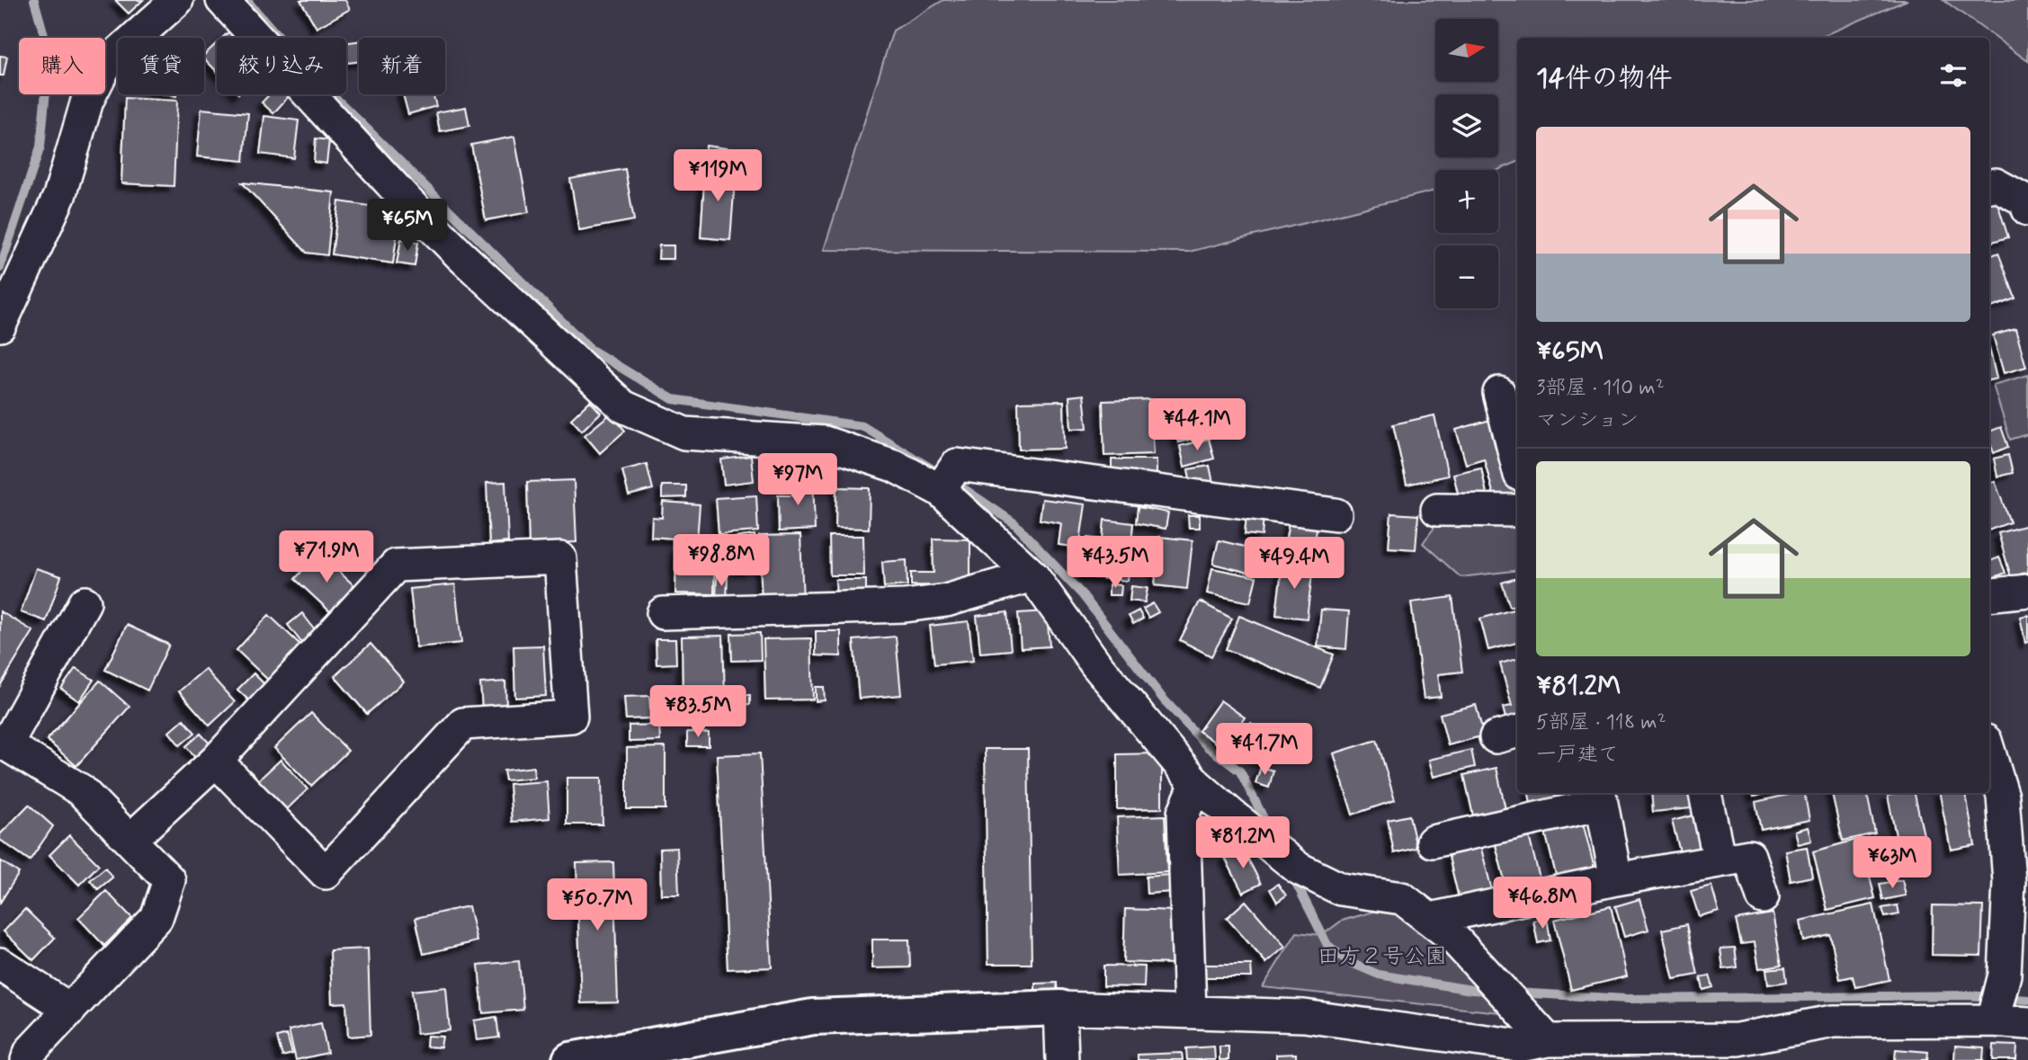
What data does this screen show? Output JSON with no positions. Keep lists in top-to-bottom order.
{
  "parks": ["田方２号公園"],
  "north": "right",
  "page": {
    "map_buttons": ["+", "−"],
    "chip": [
      "購入",
      "賃貸",
      "絞り込み",
      "新着"
    ],
    "heading": "14件の物件",
    "list": [
      {
        "name": "¥65M",
        "note": "3部屋 · 110 m² · マンション"
      },
      {
        "name": "¥81.2M",
        "note": "5部屋 · 118 m² · 一戸建て"
      }
    ],
    "price": [
      "¥119M",
      "¥65M",
      "¥44.1M",
      "¥97M",
      "¥71.9M",
      "¥98.8M",
      "¥43.5M",
      "¥49.4M",
      "¥83.5M",
      "¥41.7M",
      "¥81.2M",
      "¥63M",
      "¥46.8M",
      "¥50.7M"
    ]
  }
}
